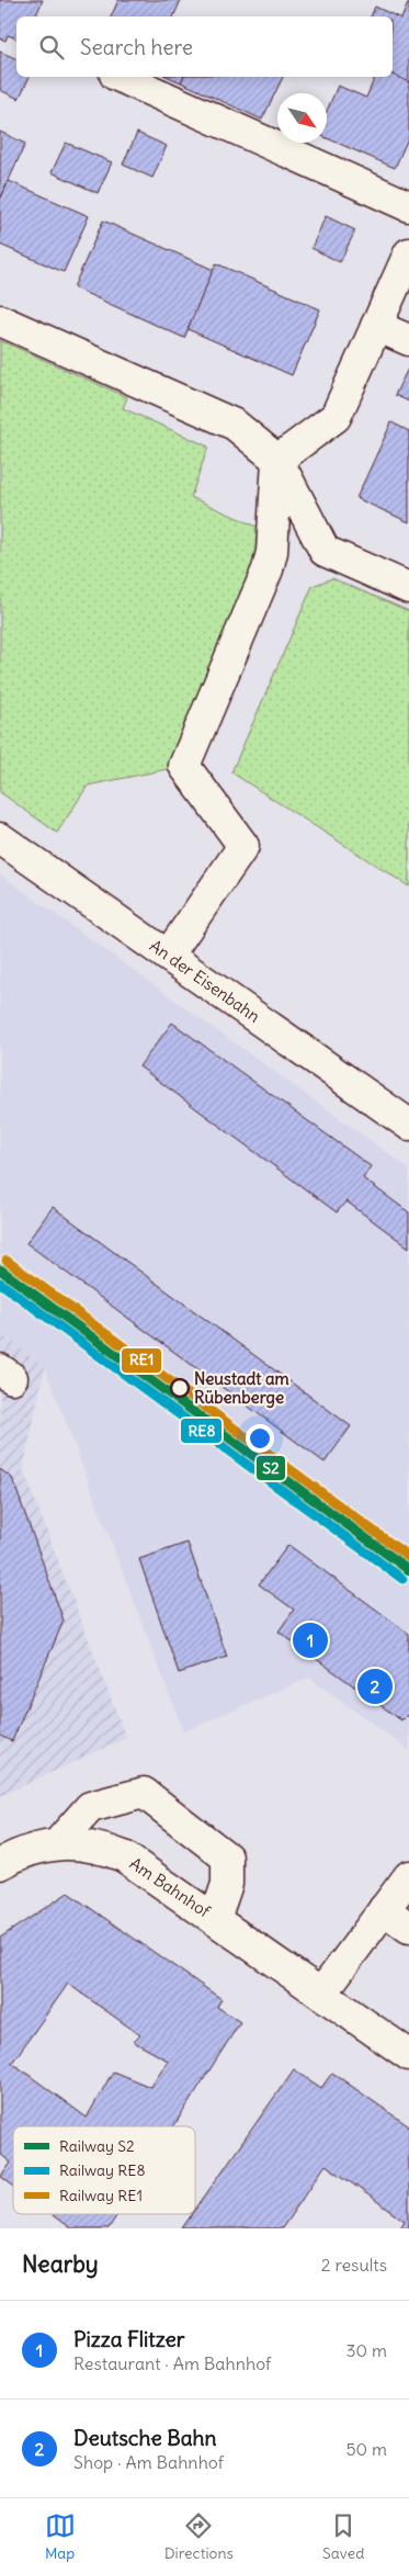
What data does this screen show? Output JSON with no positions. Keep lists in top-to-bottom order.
{
  "streets": {
    "street": ["An der Eisenbahn", "Am Bahnhof"]
  },
  "places": ["Neustadt am Rübenberge"],
  "lines": ["rail line RE1", "rail line S2", "rail line RE8"],
  "legend": ["Railway S2", "Railway RE8", "Railway RE1"],
  "north": "bottom right",
  "page": {
    "search": "Search here",
    "pins": ["1", "2"],
    "heading": ["Nearby", "2 results"],
    "list": [
      {
        "mark": "1",
        "name": "Pizza Flitzer",
        "note": "Restaurant · Am Bahnhof",
        "value": "30 m"
      },
      {
        "mark": "2",
        "name": "Deutsche Bahn",
        "note": "Shop · Am Bahnhof",
        "value": "50 m"
      }
    ],
    "nav": ["Map", "Directions", "Saved"]
  }
}
